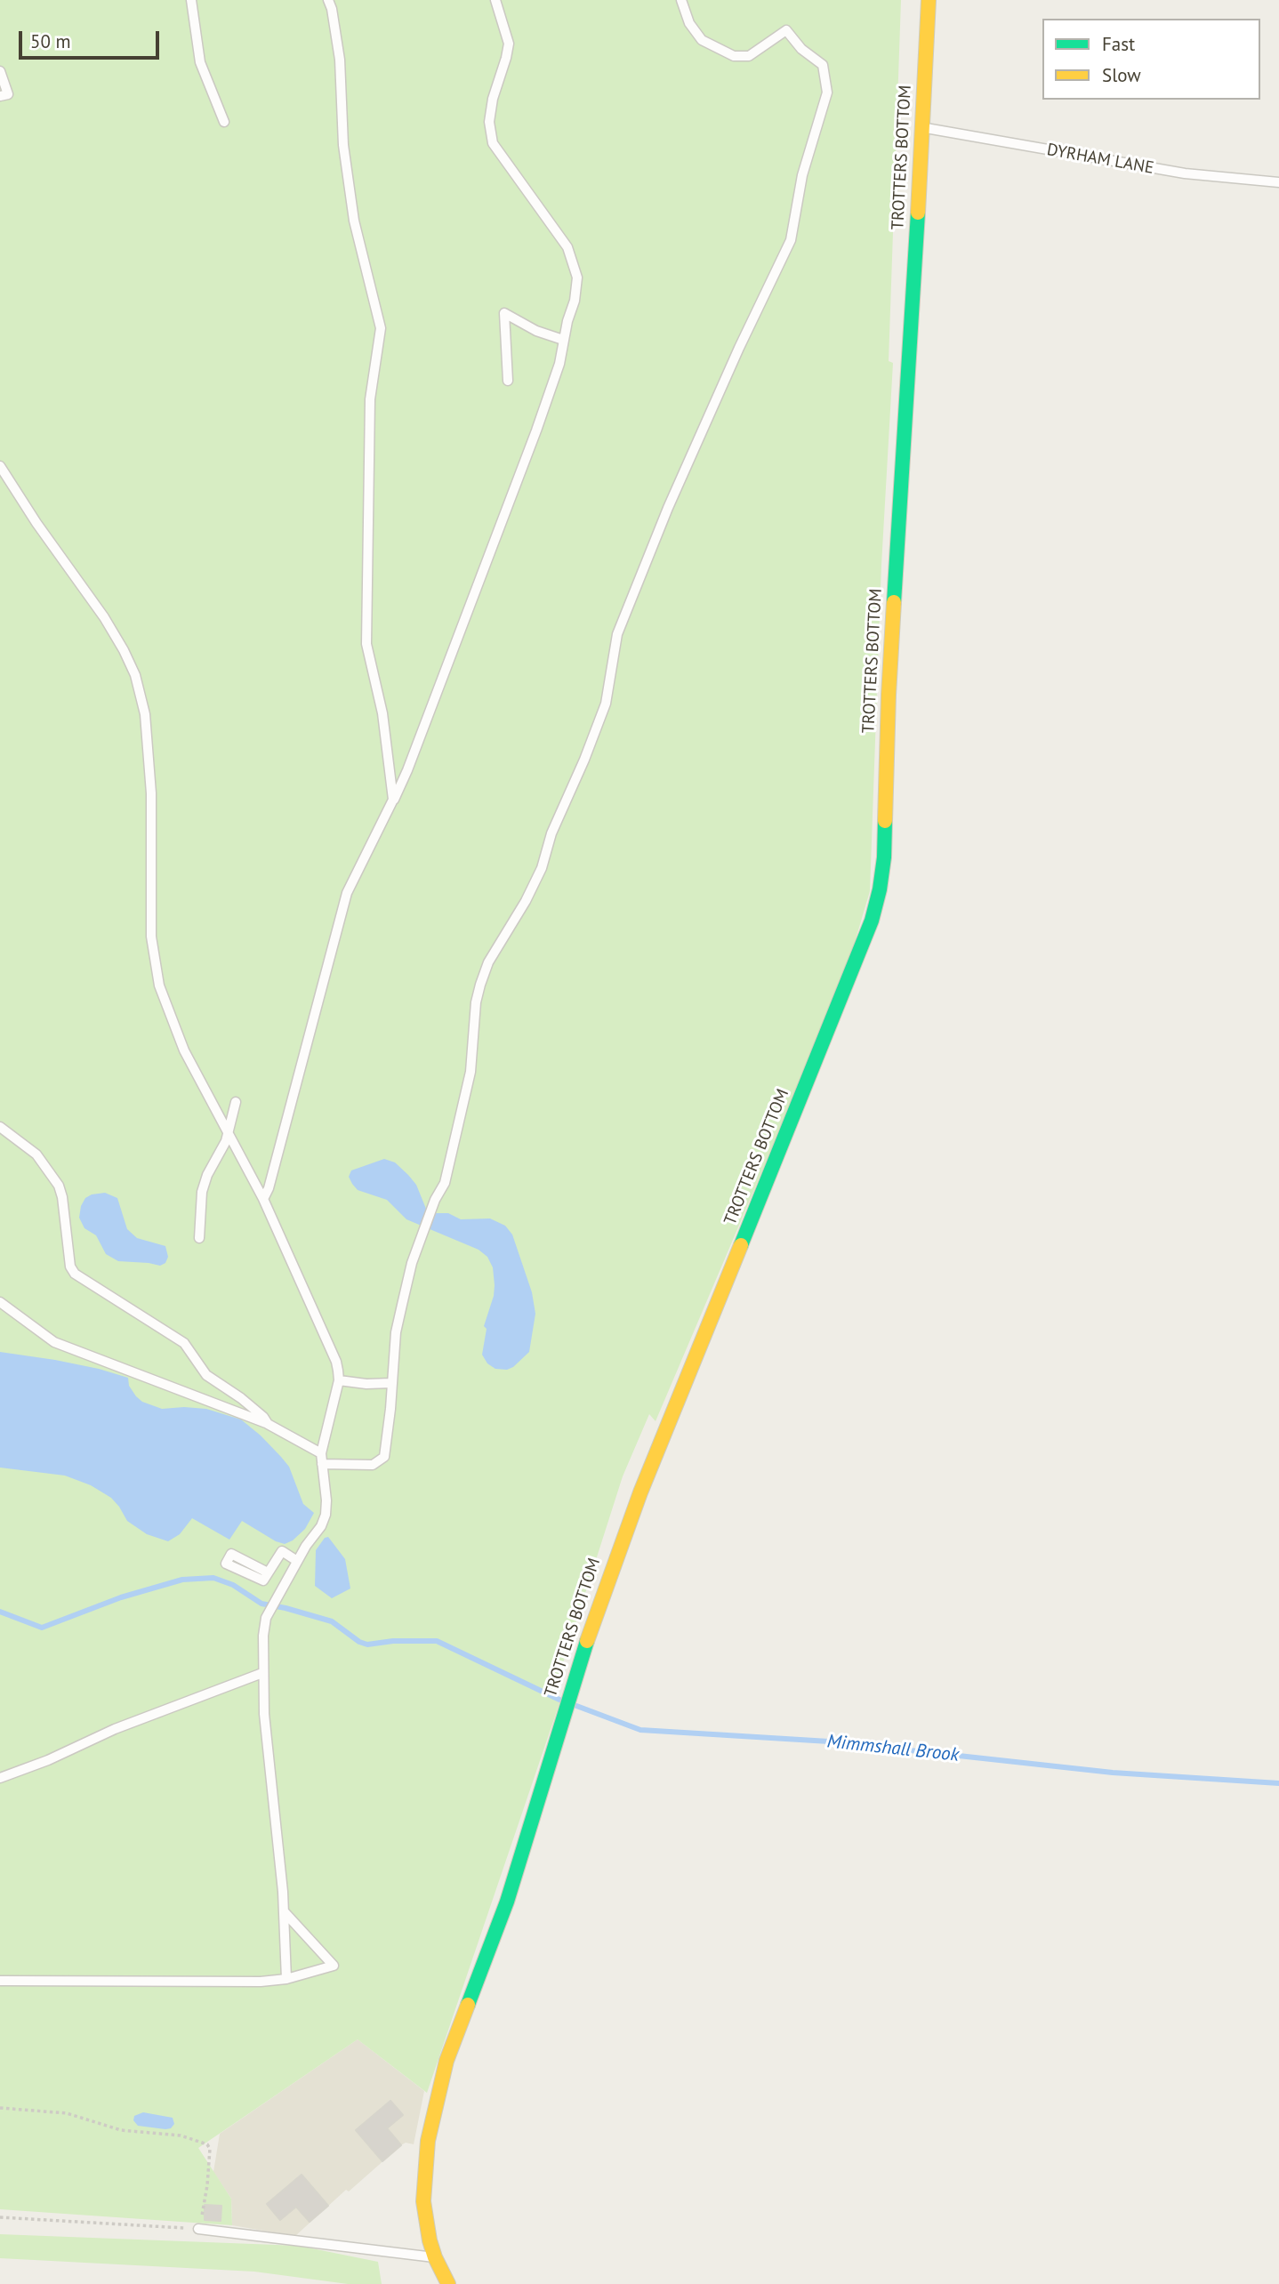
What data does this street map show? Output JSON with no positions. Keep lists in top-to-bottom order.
{
  "streets": {
    "street": ["TROTTERS BOTTOM"],
    "lane": ["DYRHAM LANE"]
  },
  "crossings": [
    ["TROTTERS BOTTOM", "DYRHAM LANE"]
  ],
  "water": ["Mimmshall Brook"],
  "legend": ["Fast", "Slow"],
  "scale_bar": "50 m"
}
